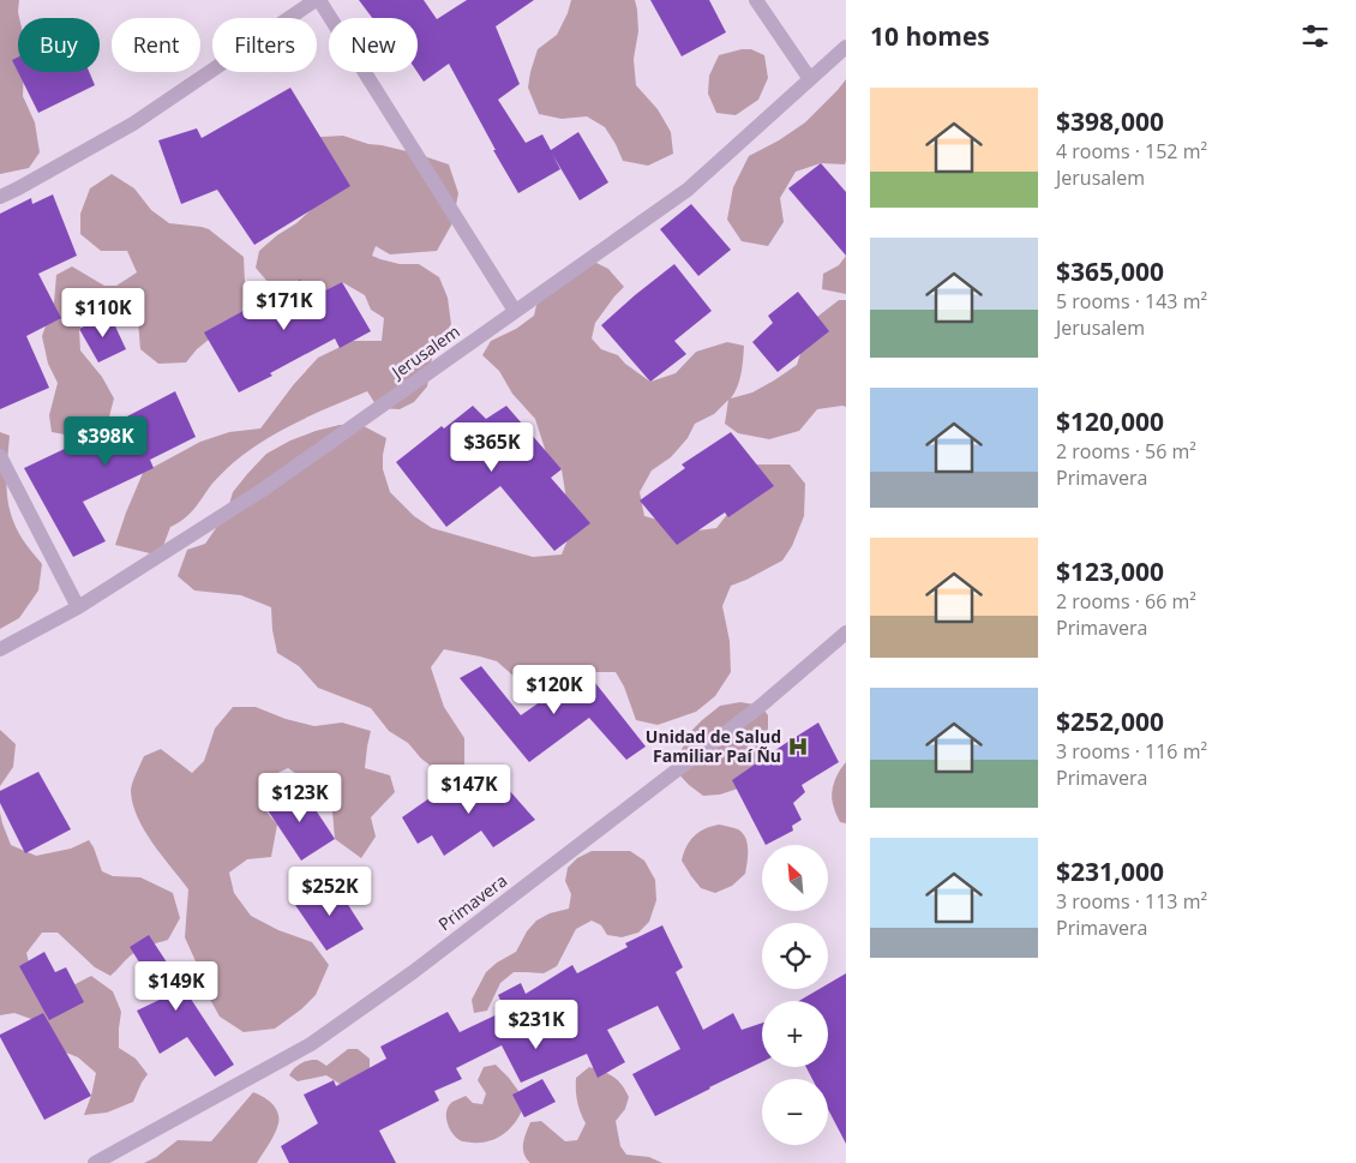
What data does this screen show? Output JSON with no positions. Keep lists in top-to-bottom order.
{
  "streets": {
    "street": ["Jerusalem", "Primavera"]
  },
  "places": {
    "hospital": ["Unidad de Salud Familiar Paí Ñu"]
  },
  "north": "top left",
  "page": {
    "heading": "10 homes",
    "chip": [
      "Buy",
      "Rent",
      "Filters",
      "New"
    ],
    "list": [
      {
        "name": "$398,000",
        "note": "4 rooms · 152 m² · Jerusalem"
      },
      {
        "name": "$365,000",
        "note": "5 rooms · 143 m² · Jerusalem"
      },
      {
        "name": "$120,000",
        "note": "2 rooms · 56 m² · Primavera"
      },
      {
        "name": "$123,000",
        "note": "2 rooms · 66 m² · Primavera"
      },
      {
        "name": "$252,000",
        "note": "3 rooms · 116 m² · Primavera"
      },
      {
        "name": "$231,000",
        "note": "3 rooms · 113 m² · Primavera"
      }
    ],
    "price": [
      "$171K",
      "$110K",
      "$398K",
      "$365K",
      "$120K",
      "$147K",
      "$123K",
      "$252K",
      "$149K",
      "$231K"
    ],
    "map_buttons": ["+", "−"]
  }
}
